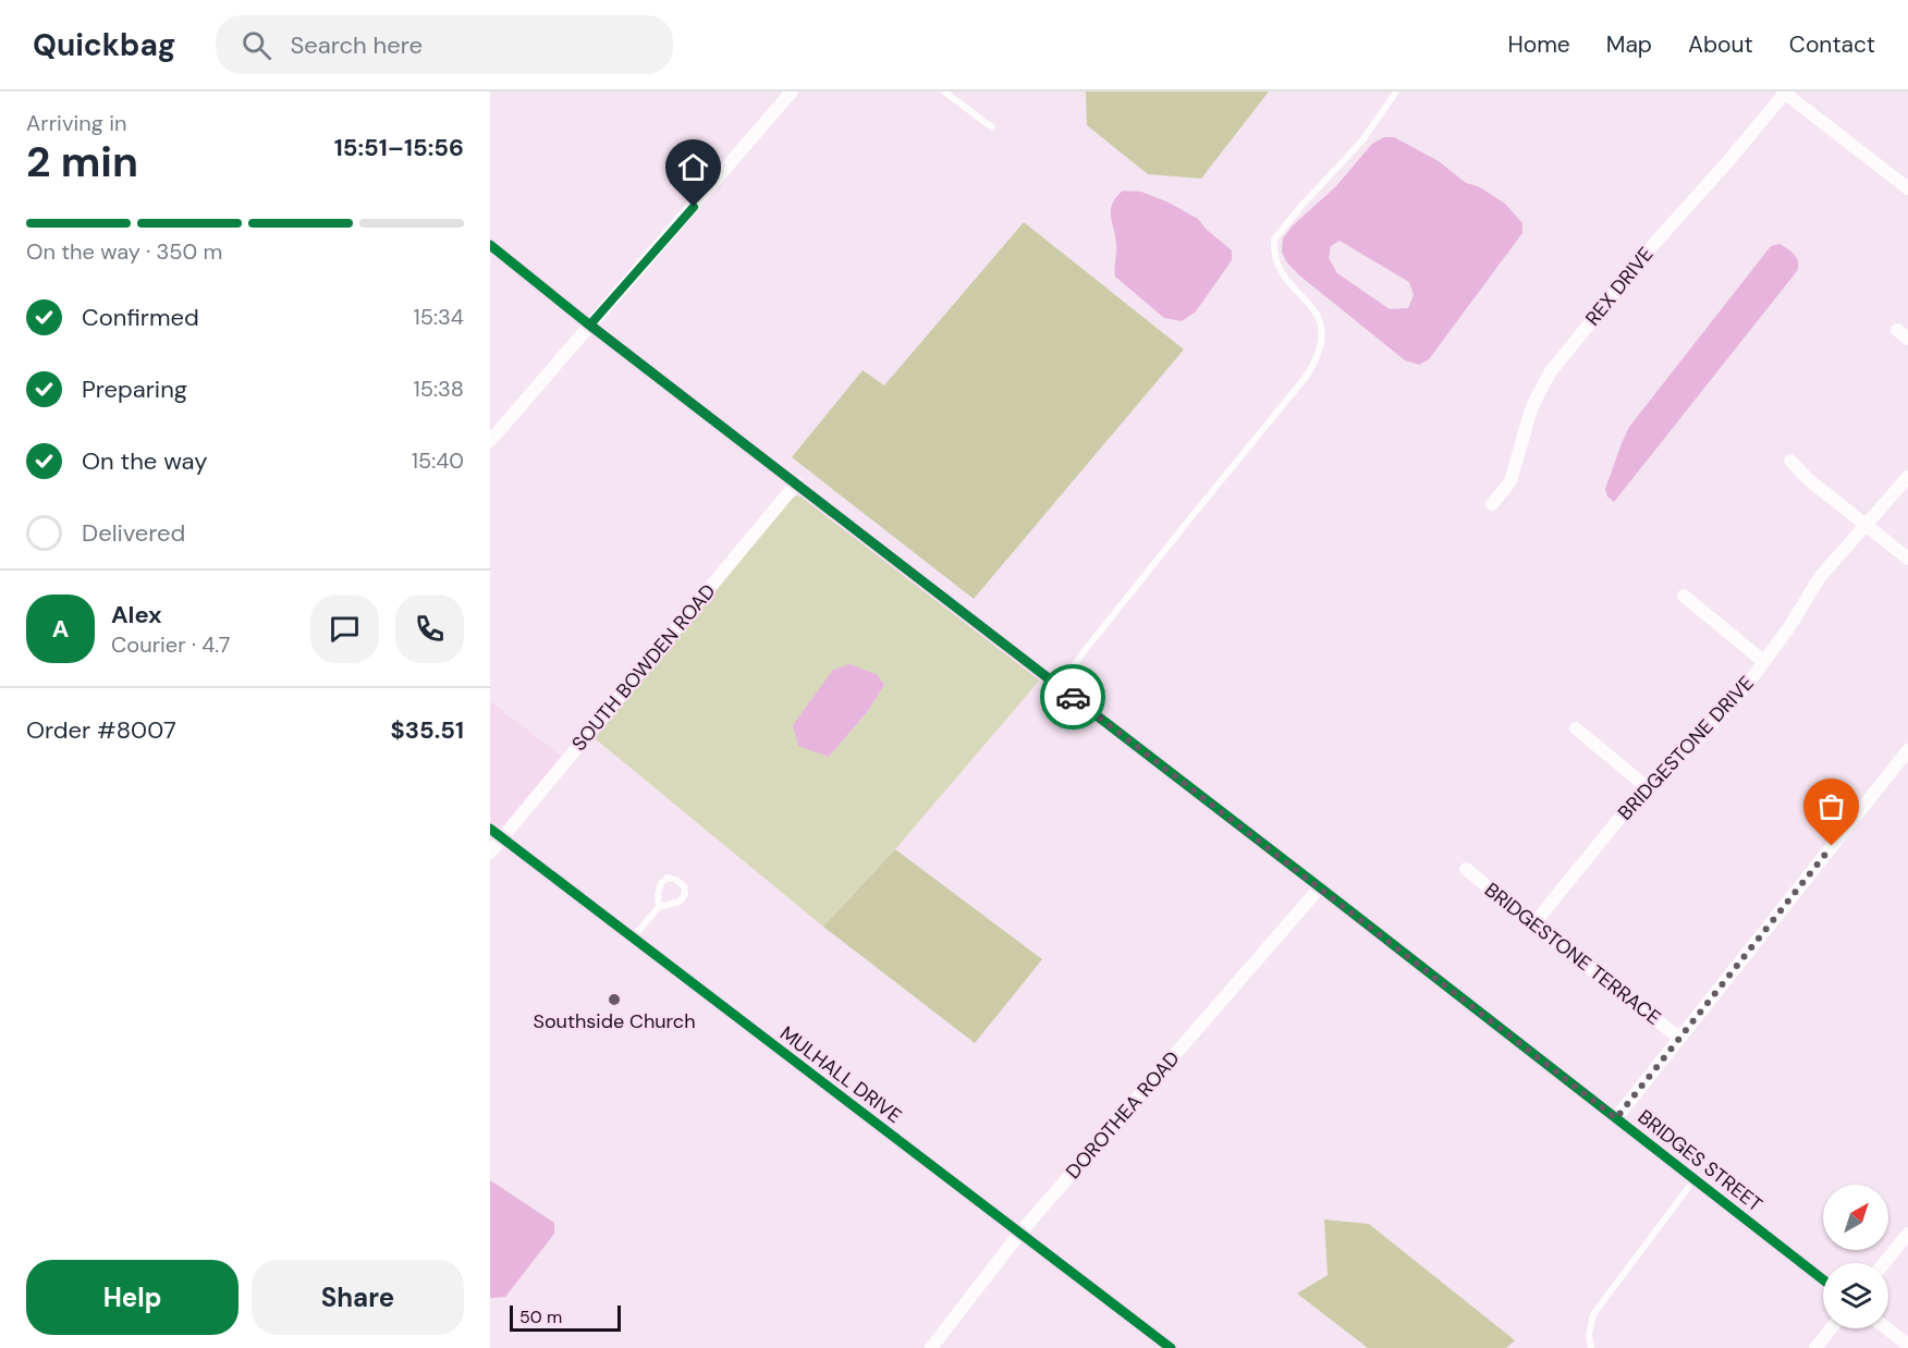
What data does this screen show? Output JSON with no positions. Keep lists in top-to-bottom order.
{
  "streets": {
    "street": [
      "REX DRIVE",
      "SOUTH BOWDEN ROAD",
      "BRIDGESTONE DRIVE",
      "BRIDGESTONE TERRACE",
      "MULHALL DRIVE",
      "DOROTHEA ROAD",
      "BRIDGES STREET"
    ]
  },
  "crossings": [
    ["SOUTH BOWDEN ROAD", "MULHALL DRIVE"],
    ["SOUTH BOWDEN ROAD", "BRIDGES STREET"],
    ["BRIDGESTONE DRIVE", "BRIDGESTONE TERRACE"],
    ["MULHALL DRIVE", "DOROTHEA ROAD"],
    ["DOROTHEA ROAD", "BRIDGES STREET"]
  ],
  "places": ["Southside Church"],
  "scale_bar": "50 m",
  "north": "top right",
  "page": {
    "header": "Quickbag",
    "search": "Search here",
    "nav": [
      "Home",
      "Map",
      "About",
      "Contact"
    ],
    "heading": ["2 min", "Arriving in", "15:51–15:56"],
    "panel": [
      "Alex",
      "Courier · 4.7",
      "Order #8007",
      "$35.51"
    ],
    "bar": "On the way · 350 m",
    "list": [
      ["Confirmed", "15:34"],
      ["Preparing", "15:38"],
      ["On the way", "15:40"],
      "Delivered"
    ],
    "round": "A",
    "buttons": ["Help", "Share"],
    "scale": "50 m"
  }
}
